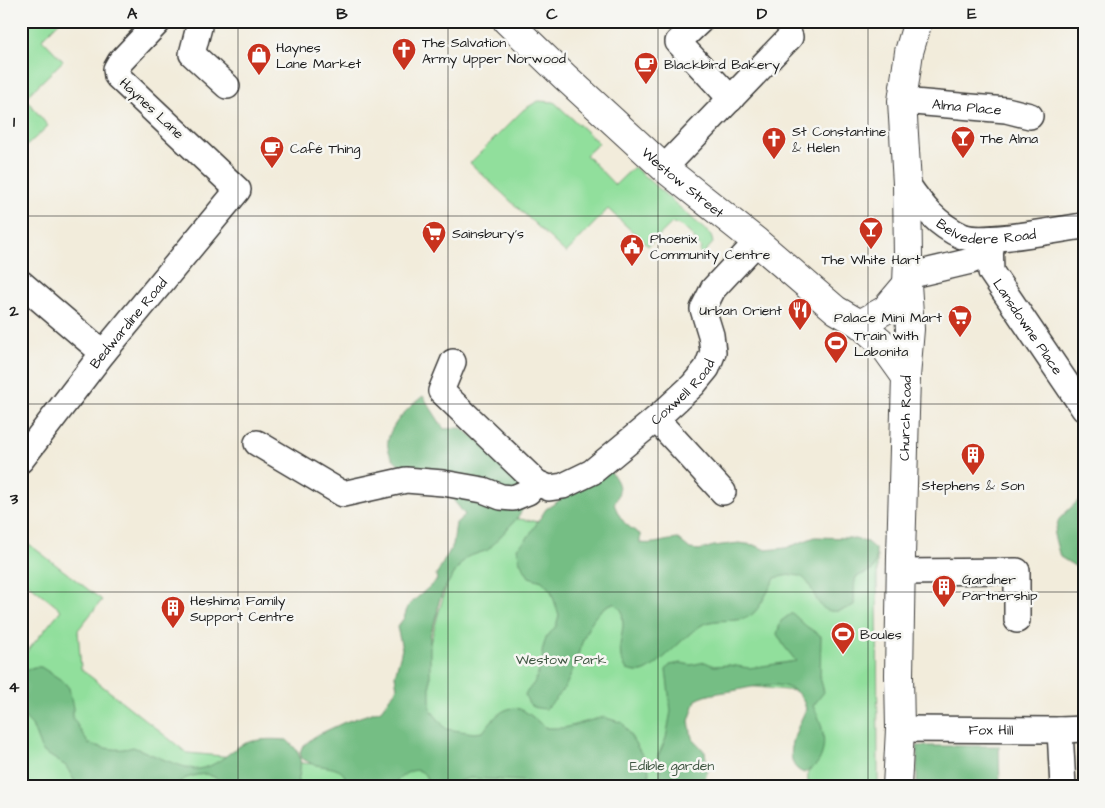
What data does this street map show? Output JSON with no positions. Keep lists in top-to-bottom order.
{
  "streets": {
    "main road": ["Westow Street", "Church Road"],
    "street": [
      "Alma Place",
      "Haynes Lane",
      "Belvedere Road",
      "Bedwardine Road",
      "Lansdowne Place",
      "Coxwell Road",
      "Fox Hill"
    ]
  },
  "crossings": [
    ["Alma Place", "Church Road"],
    ["Haynes Lane", "Bedwardine Road"],
    ["Westow Street", "Coxwell Road"],
    ["Westow Street", "Church Road"],
    ["Belvedere Road", "Lansdowne Place"],
    ["Belvedere Road", "Church Road"],
    ["Church Road", "Fox Hill"]
  ],
  "parks": ["Westow Park", "Edible garden"],
  "places": {
    "church": ["The Salvation Army Upper Norwood", "St Constantine & Helen"],
    "shop": ["Haynes Lane Market"],
    "cafe": ["Blackbird Bakery", "Café Thing"],
    "bar": ["The Alma", "The White Hart"],
    "supermarket": ["Sainsbury's", "Palace Mini Mart"],
    "public building": ["Phoenix Community Centre"],
    "restaurant": ["Urban Orient"],
    "sports": ["Train with Labonita", "Boules"],
    "building": ["Stephens & Son", "Gardner Partnership", "Heshima Family Support Centre"]
  },
  "grid": {
    "columns": [
      "A",
      "B",
      "C",
      "D",
      "E"
    ],
    "rows": [
      "1",
      "2",
      "3",
      "4"
    ]
  }
}
